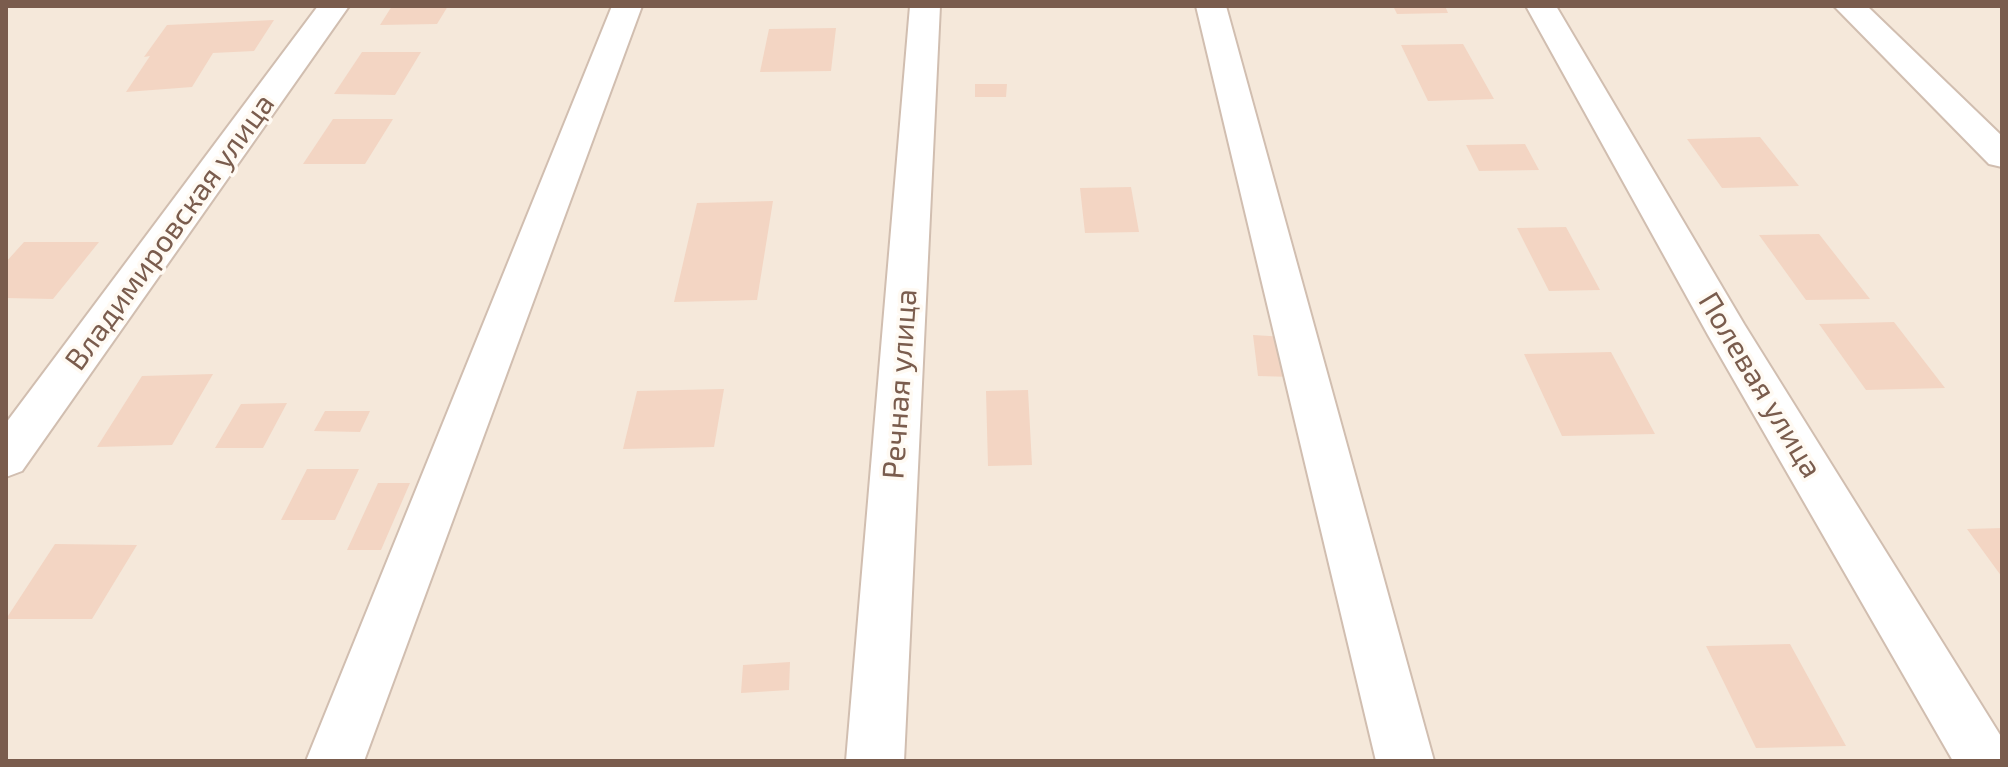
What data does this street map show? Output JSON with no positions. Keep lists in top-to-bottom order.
{
  "streets": {
    "street": ["Владимировская улица", "Речная улица", "Полевая улица"]
  }
}
